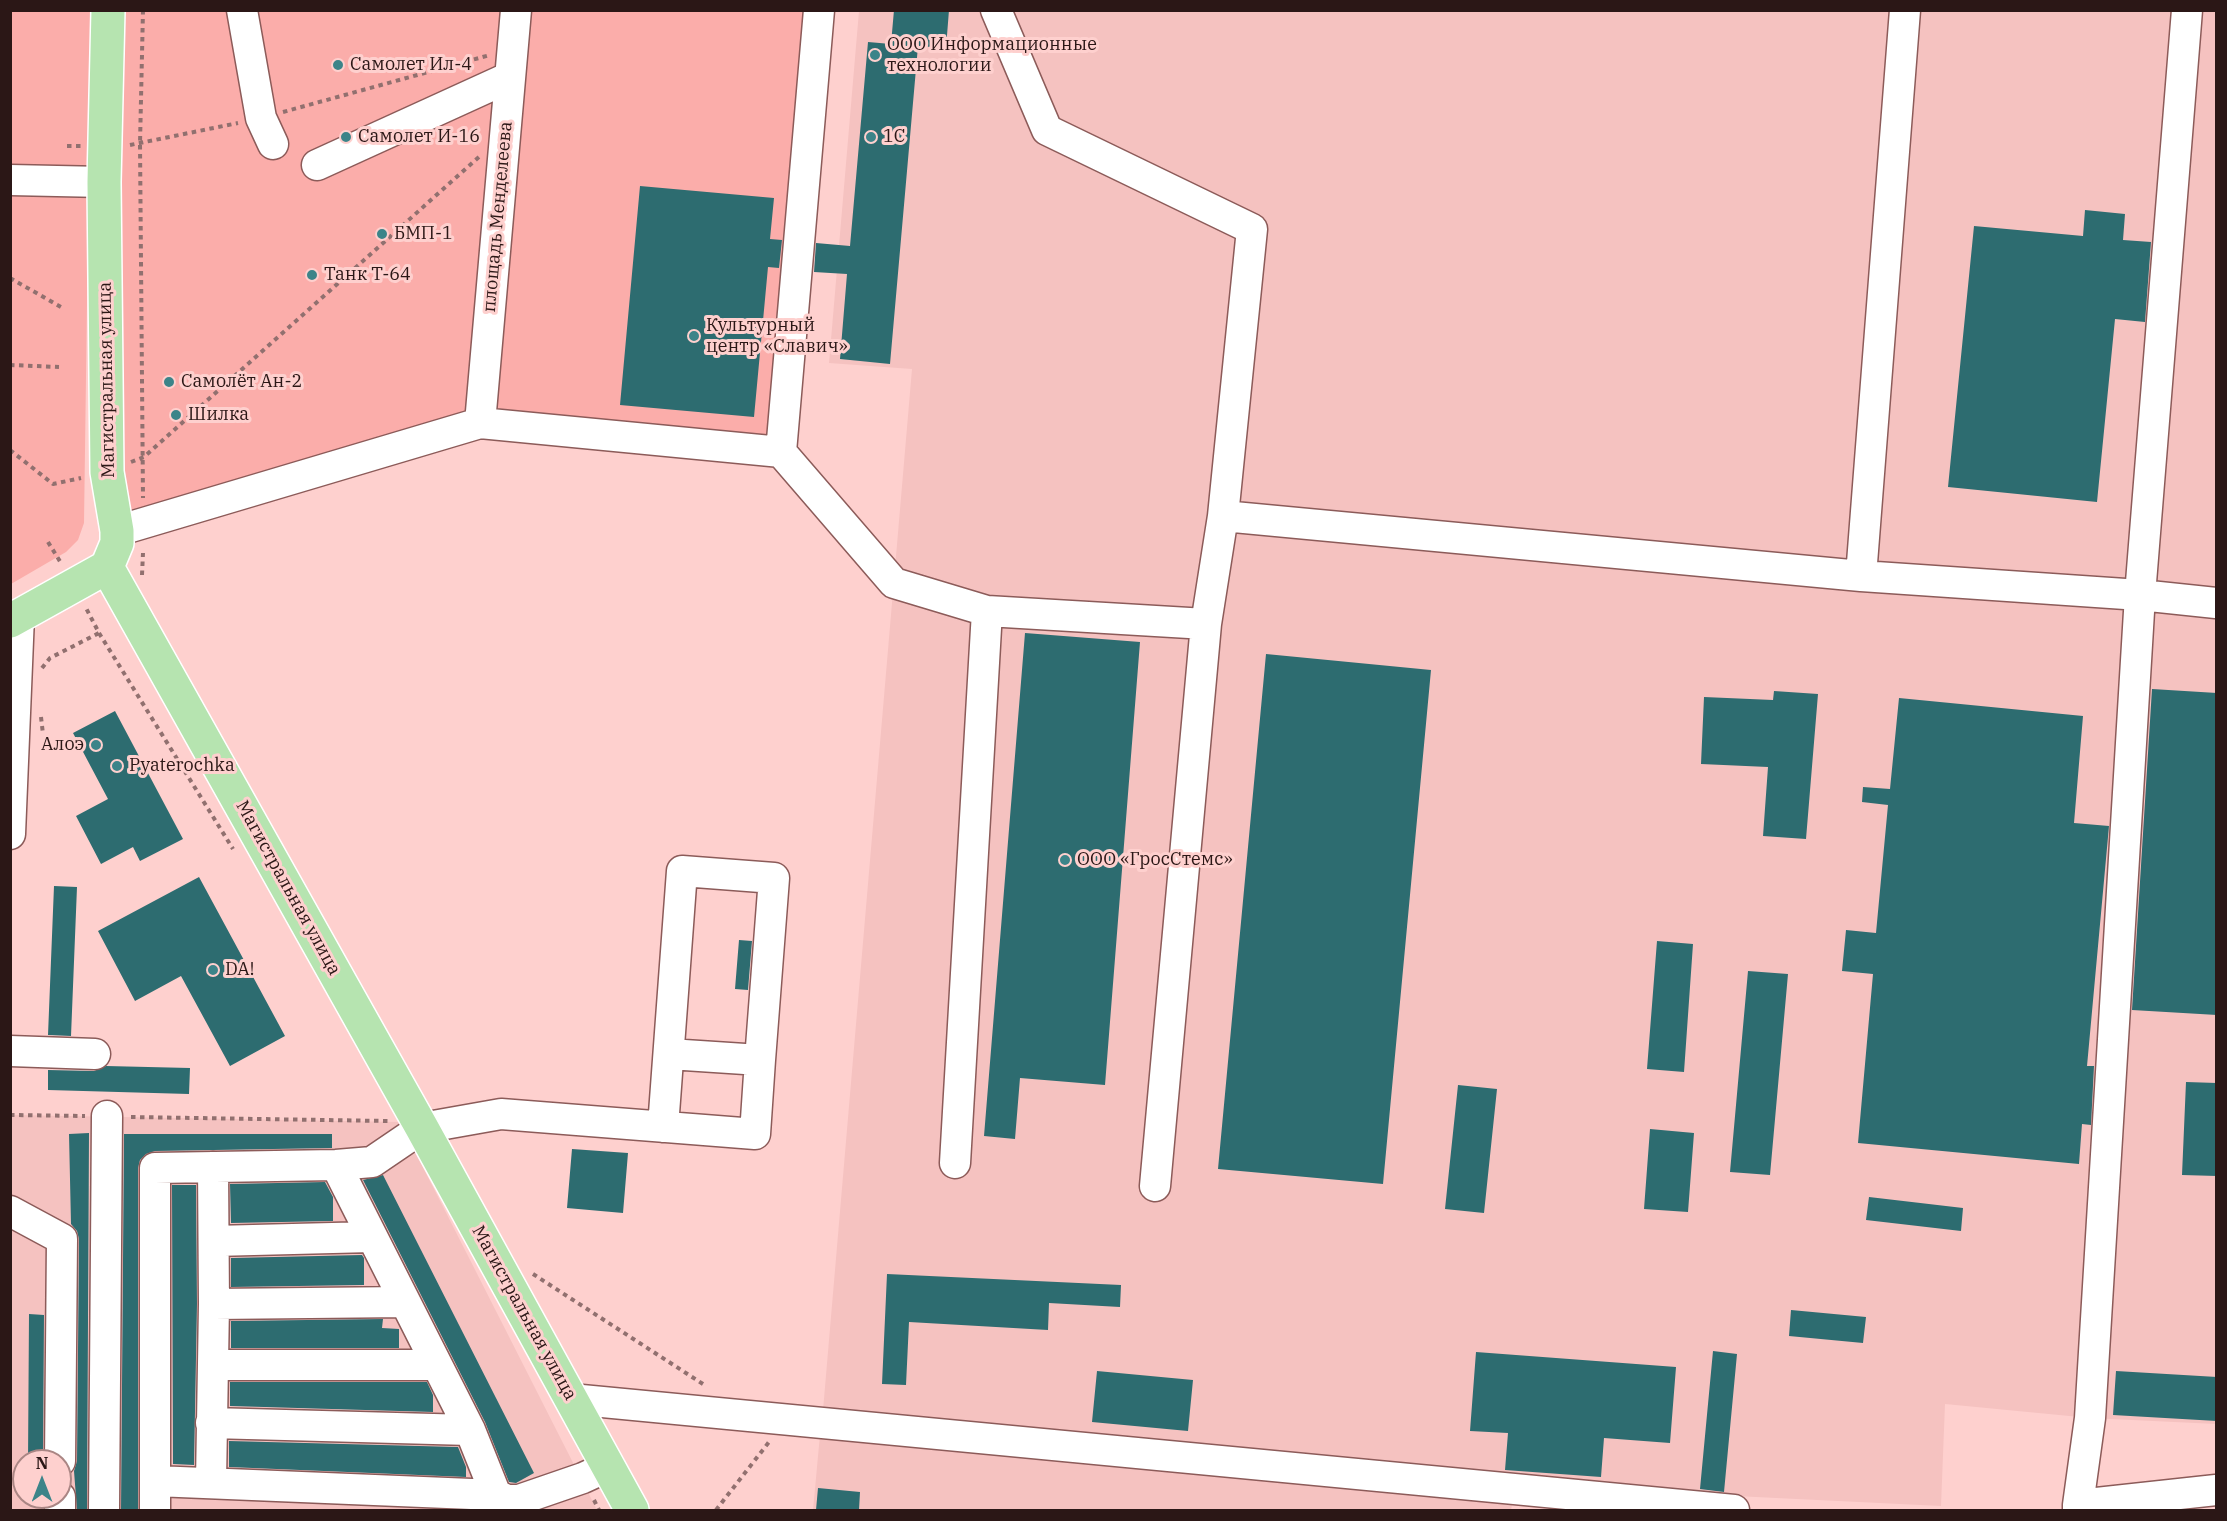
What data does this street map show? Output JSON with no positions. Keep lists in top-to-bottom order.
{
  "streets": {
    "main road": ["Магистральная улица"],
    "street": ["площадь Менделеева"]
  },
  "places": [
    "ООО Информационные технологии",
    "Самолет Ил-4",
    "Самолет И-16",
    "1С",
    "БМП-1",
    "Танк Т-64",
    "Культурный центр «Славич»",
    "Самолёт Ан-2",
    "Шилка",
    "Алоэ",
    "Pyaterochka",
    "ООО «ГросСтемс»",
    "DA!"
  ],
  "north": "top"
}
